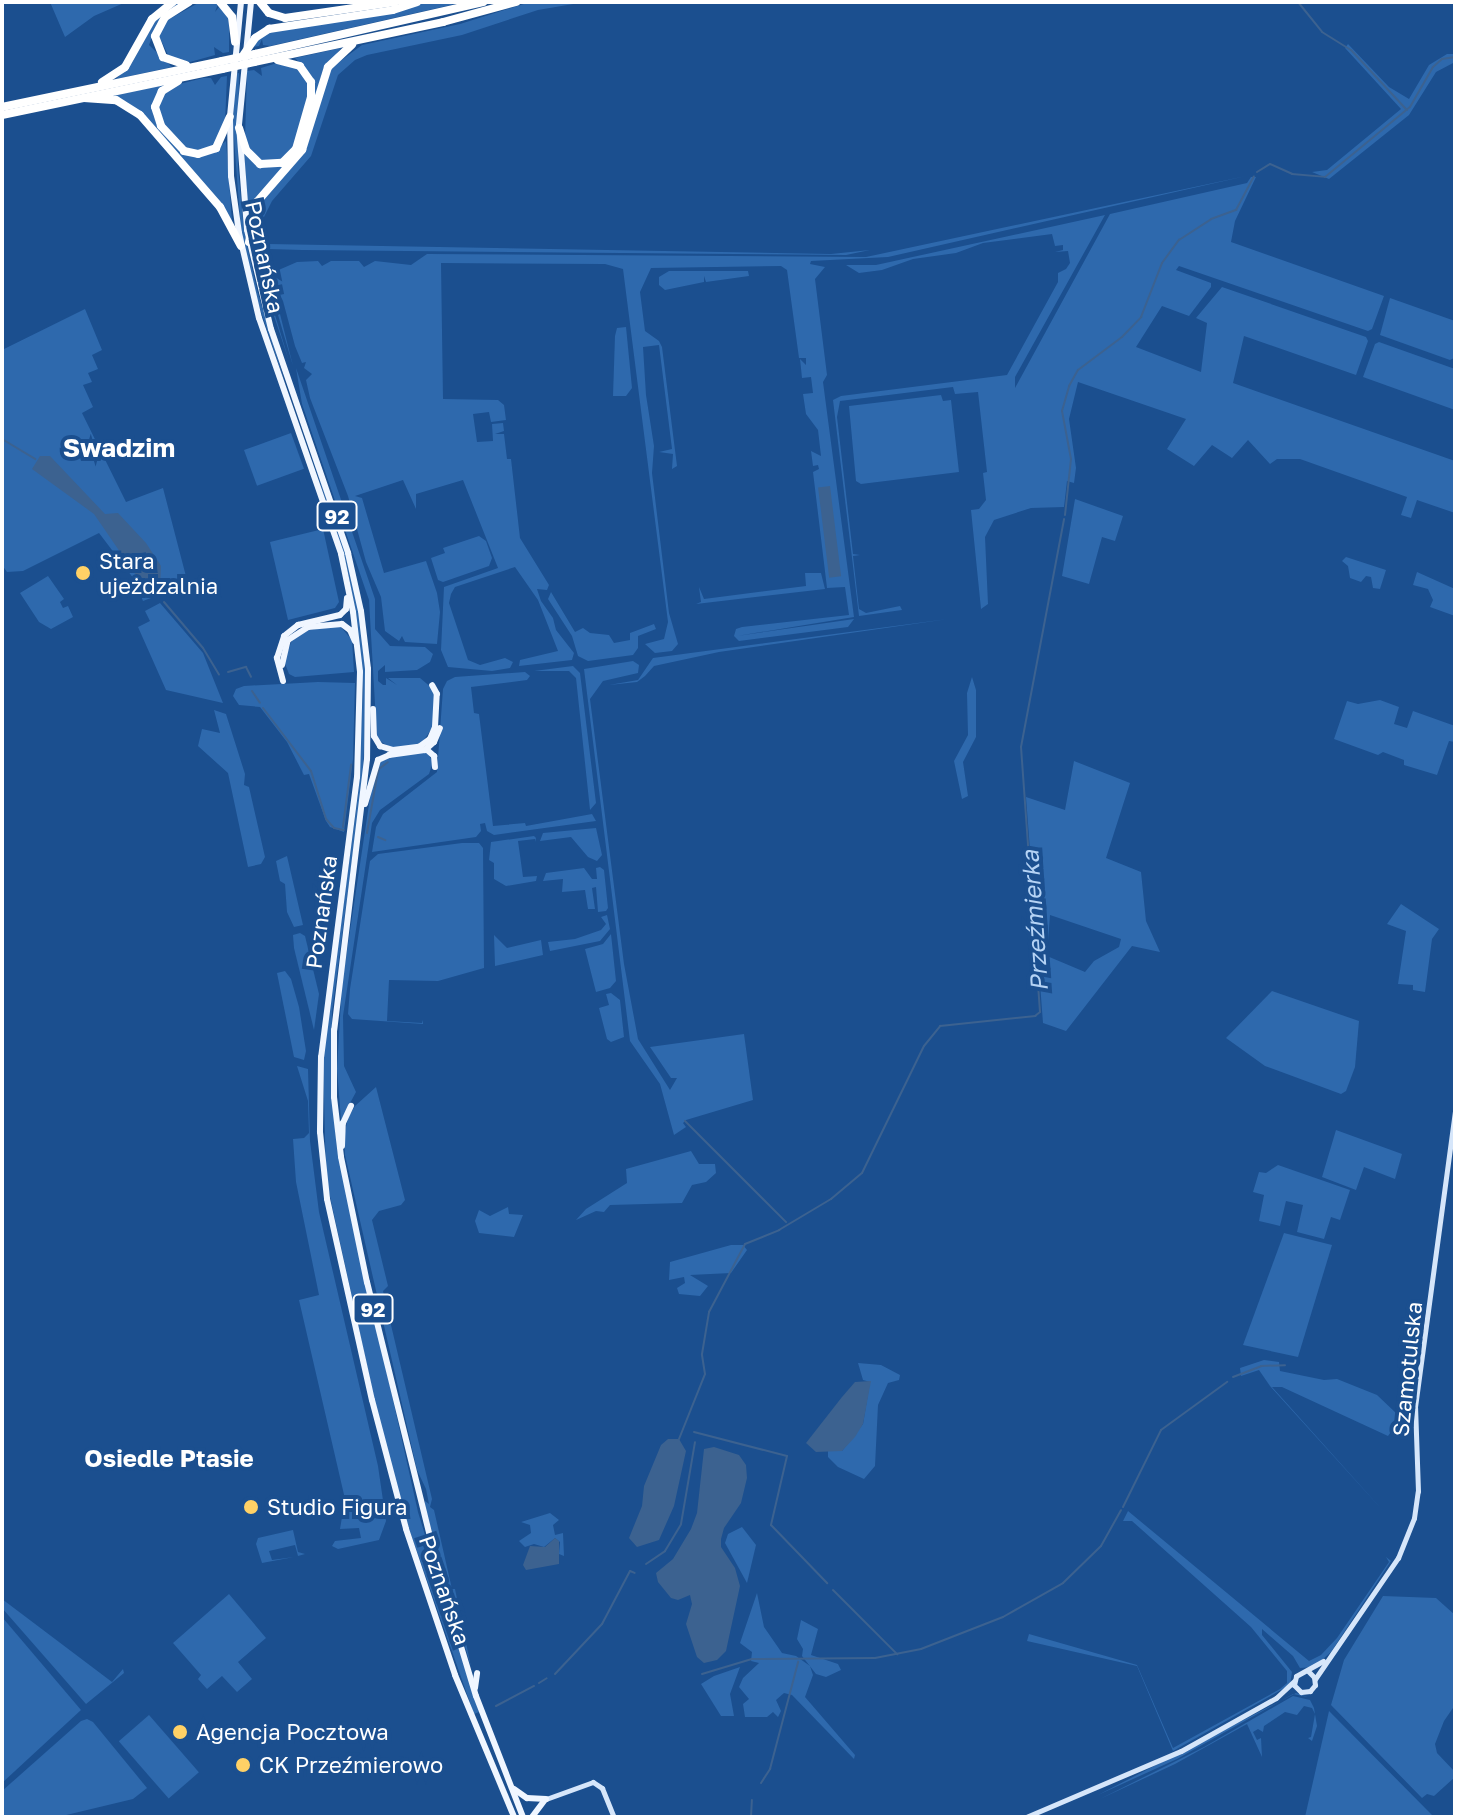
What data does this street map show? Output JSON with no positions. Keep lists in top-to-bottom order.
{
  "streets": {
    "main road": ["Poznańska", "92"],
    "street": ["Szamotulska"]
  },
  "districts": ["Swadzim", "Osiedle Ptasie"],
  "water": ["Przeźmierka"],
  "places": [
    "Stara ujeżdzalnia",
    "Studio Figura",
    "Agencja Pocztowa",
    "CK Przeźmierowo"
  ]
}
